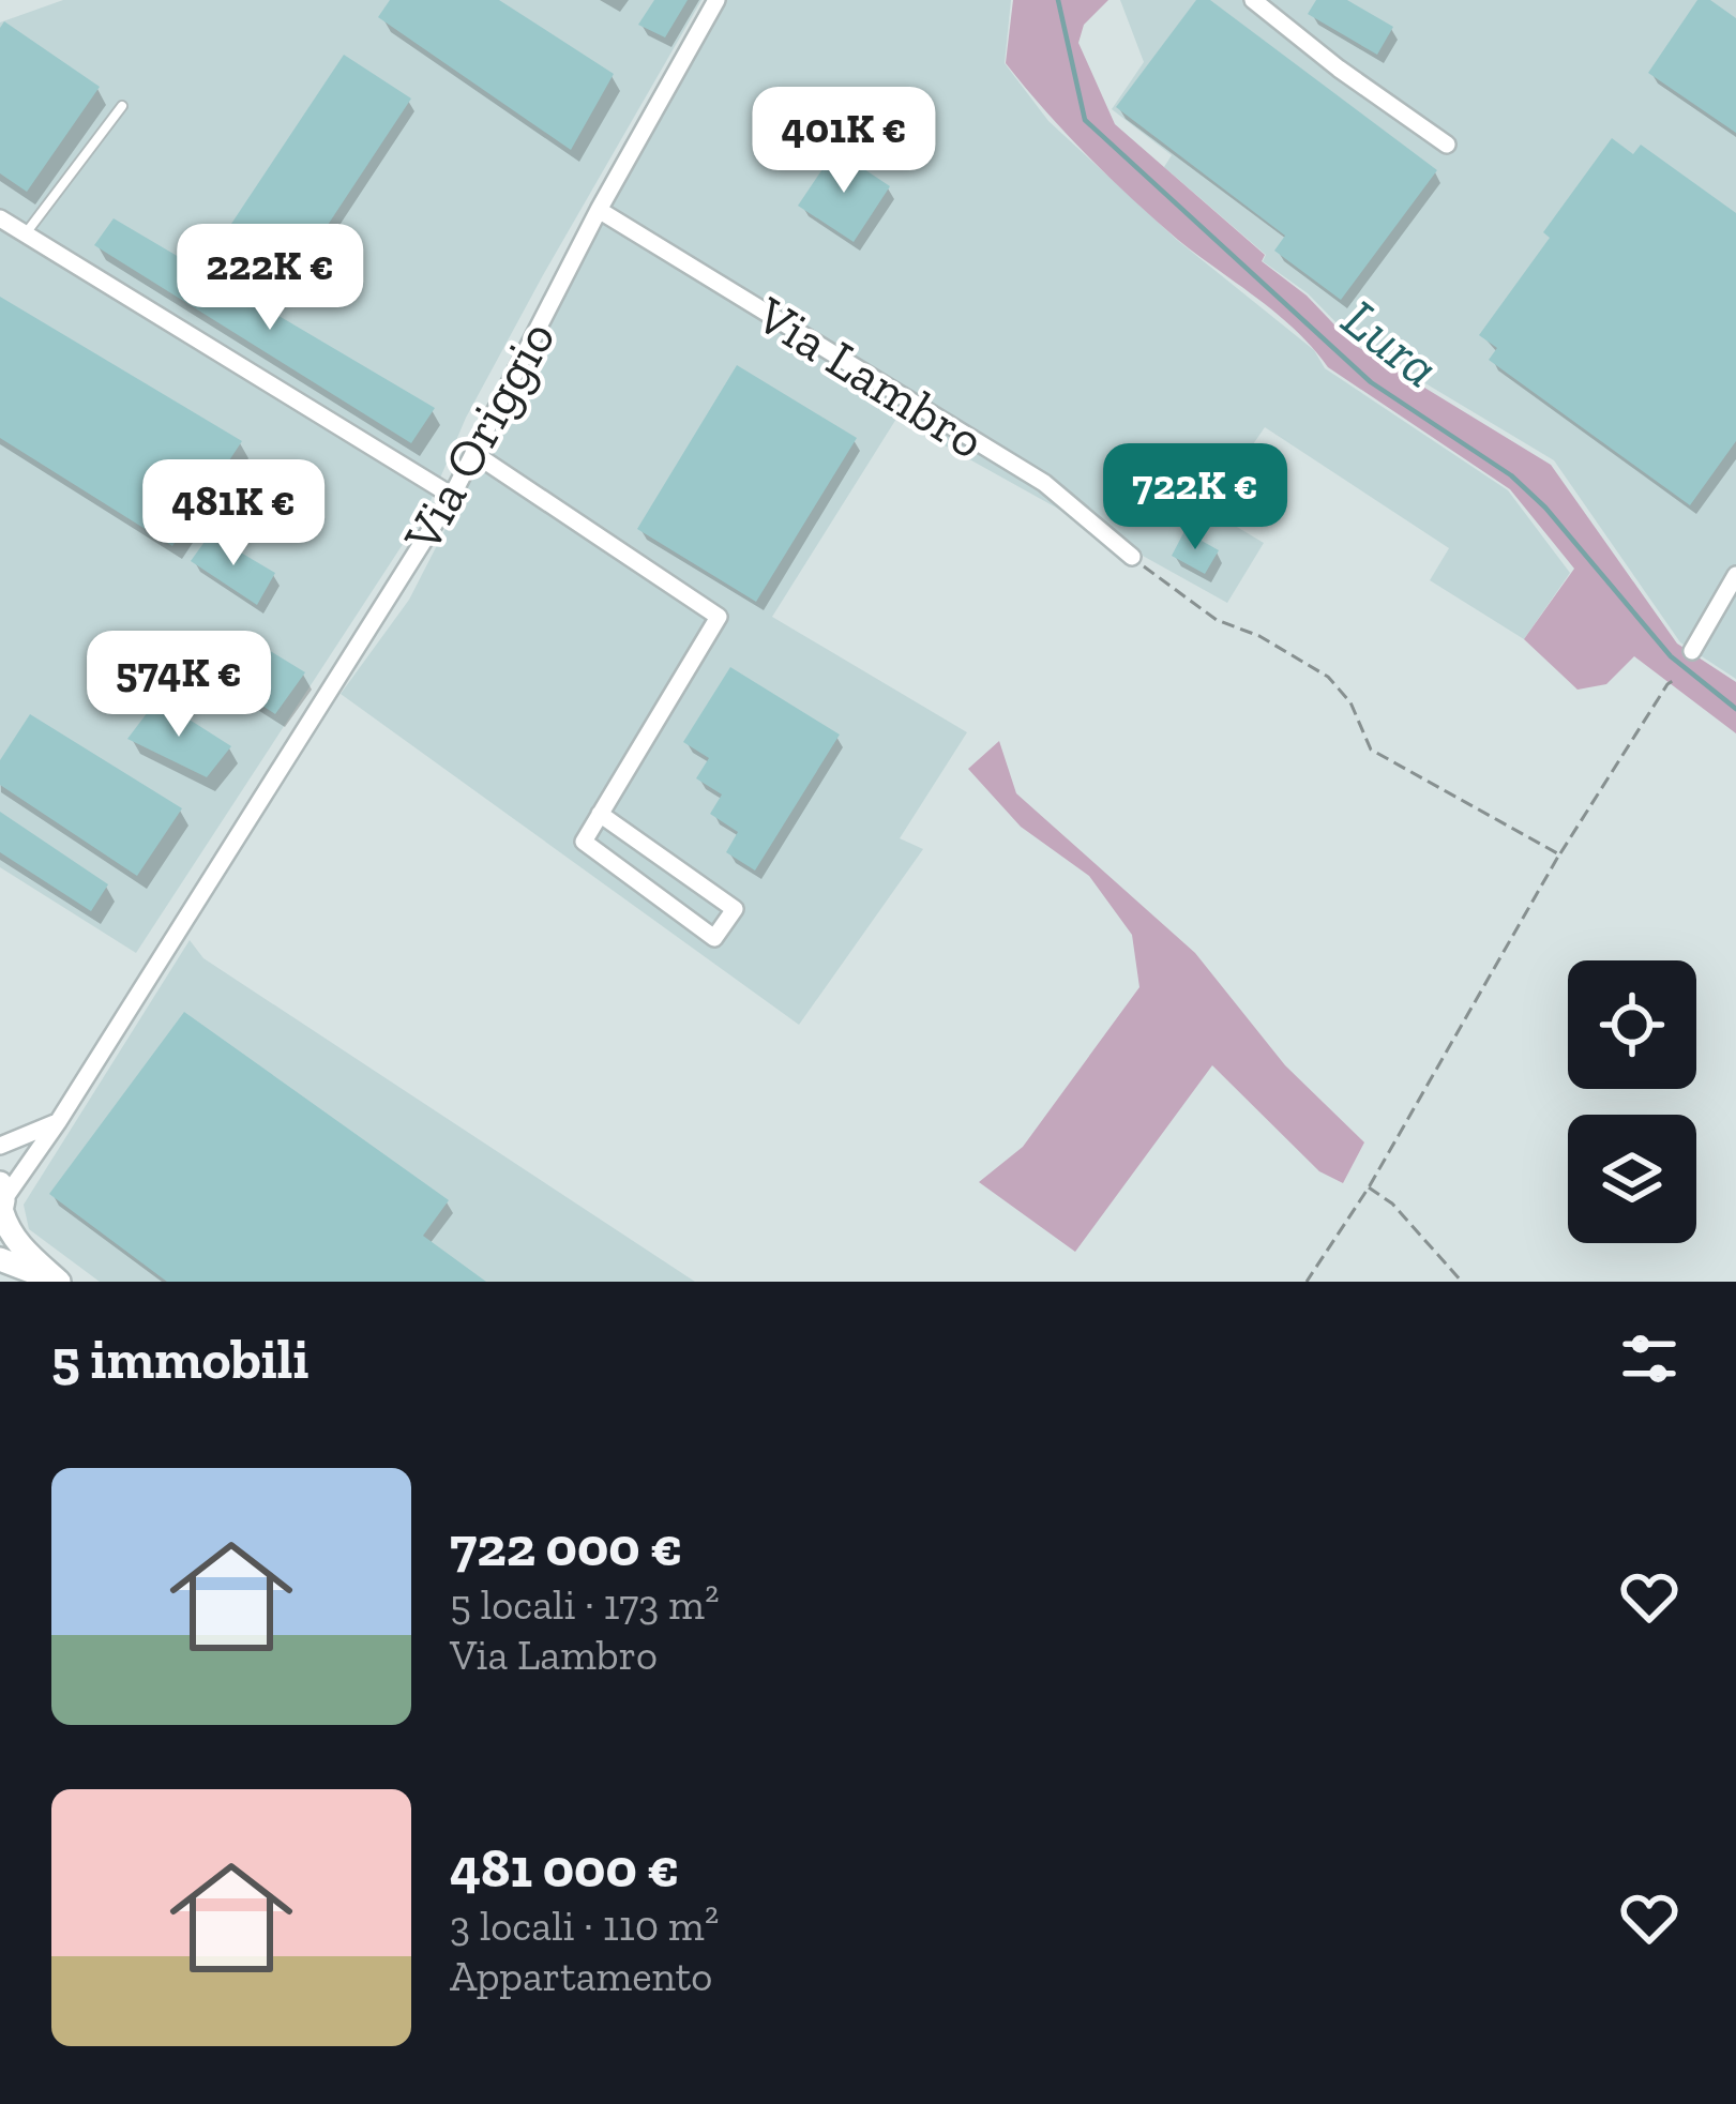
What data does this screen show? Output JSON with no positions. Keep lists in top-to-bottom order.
{
  "streets": {
    "street": ["Via Lambro", "Via Origgio"]
  },
  "crossings": [
    ["Via Lambro", "Via Origgio"]
  ],
  "water": ["Lura"],
  "page": {
    "price": [
      "401K €",
      "222K €",
      "722K €",
      "481K €",
      "574K €"
    ],
    "heading": "5 immobili",
    "list": [
      {
        "name": "722 000 €",
        "note": "5 locali · 173 m² · Via Lambro"
      },
      {
        "name": "481 000 €",
        "note": "3 locali · 110 m² · Appartamento"
      }
    ]
  }
}
